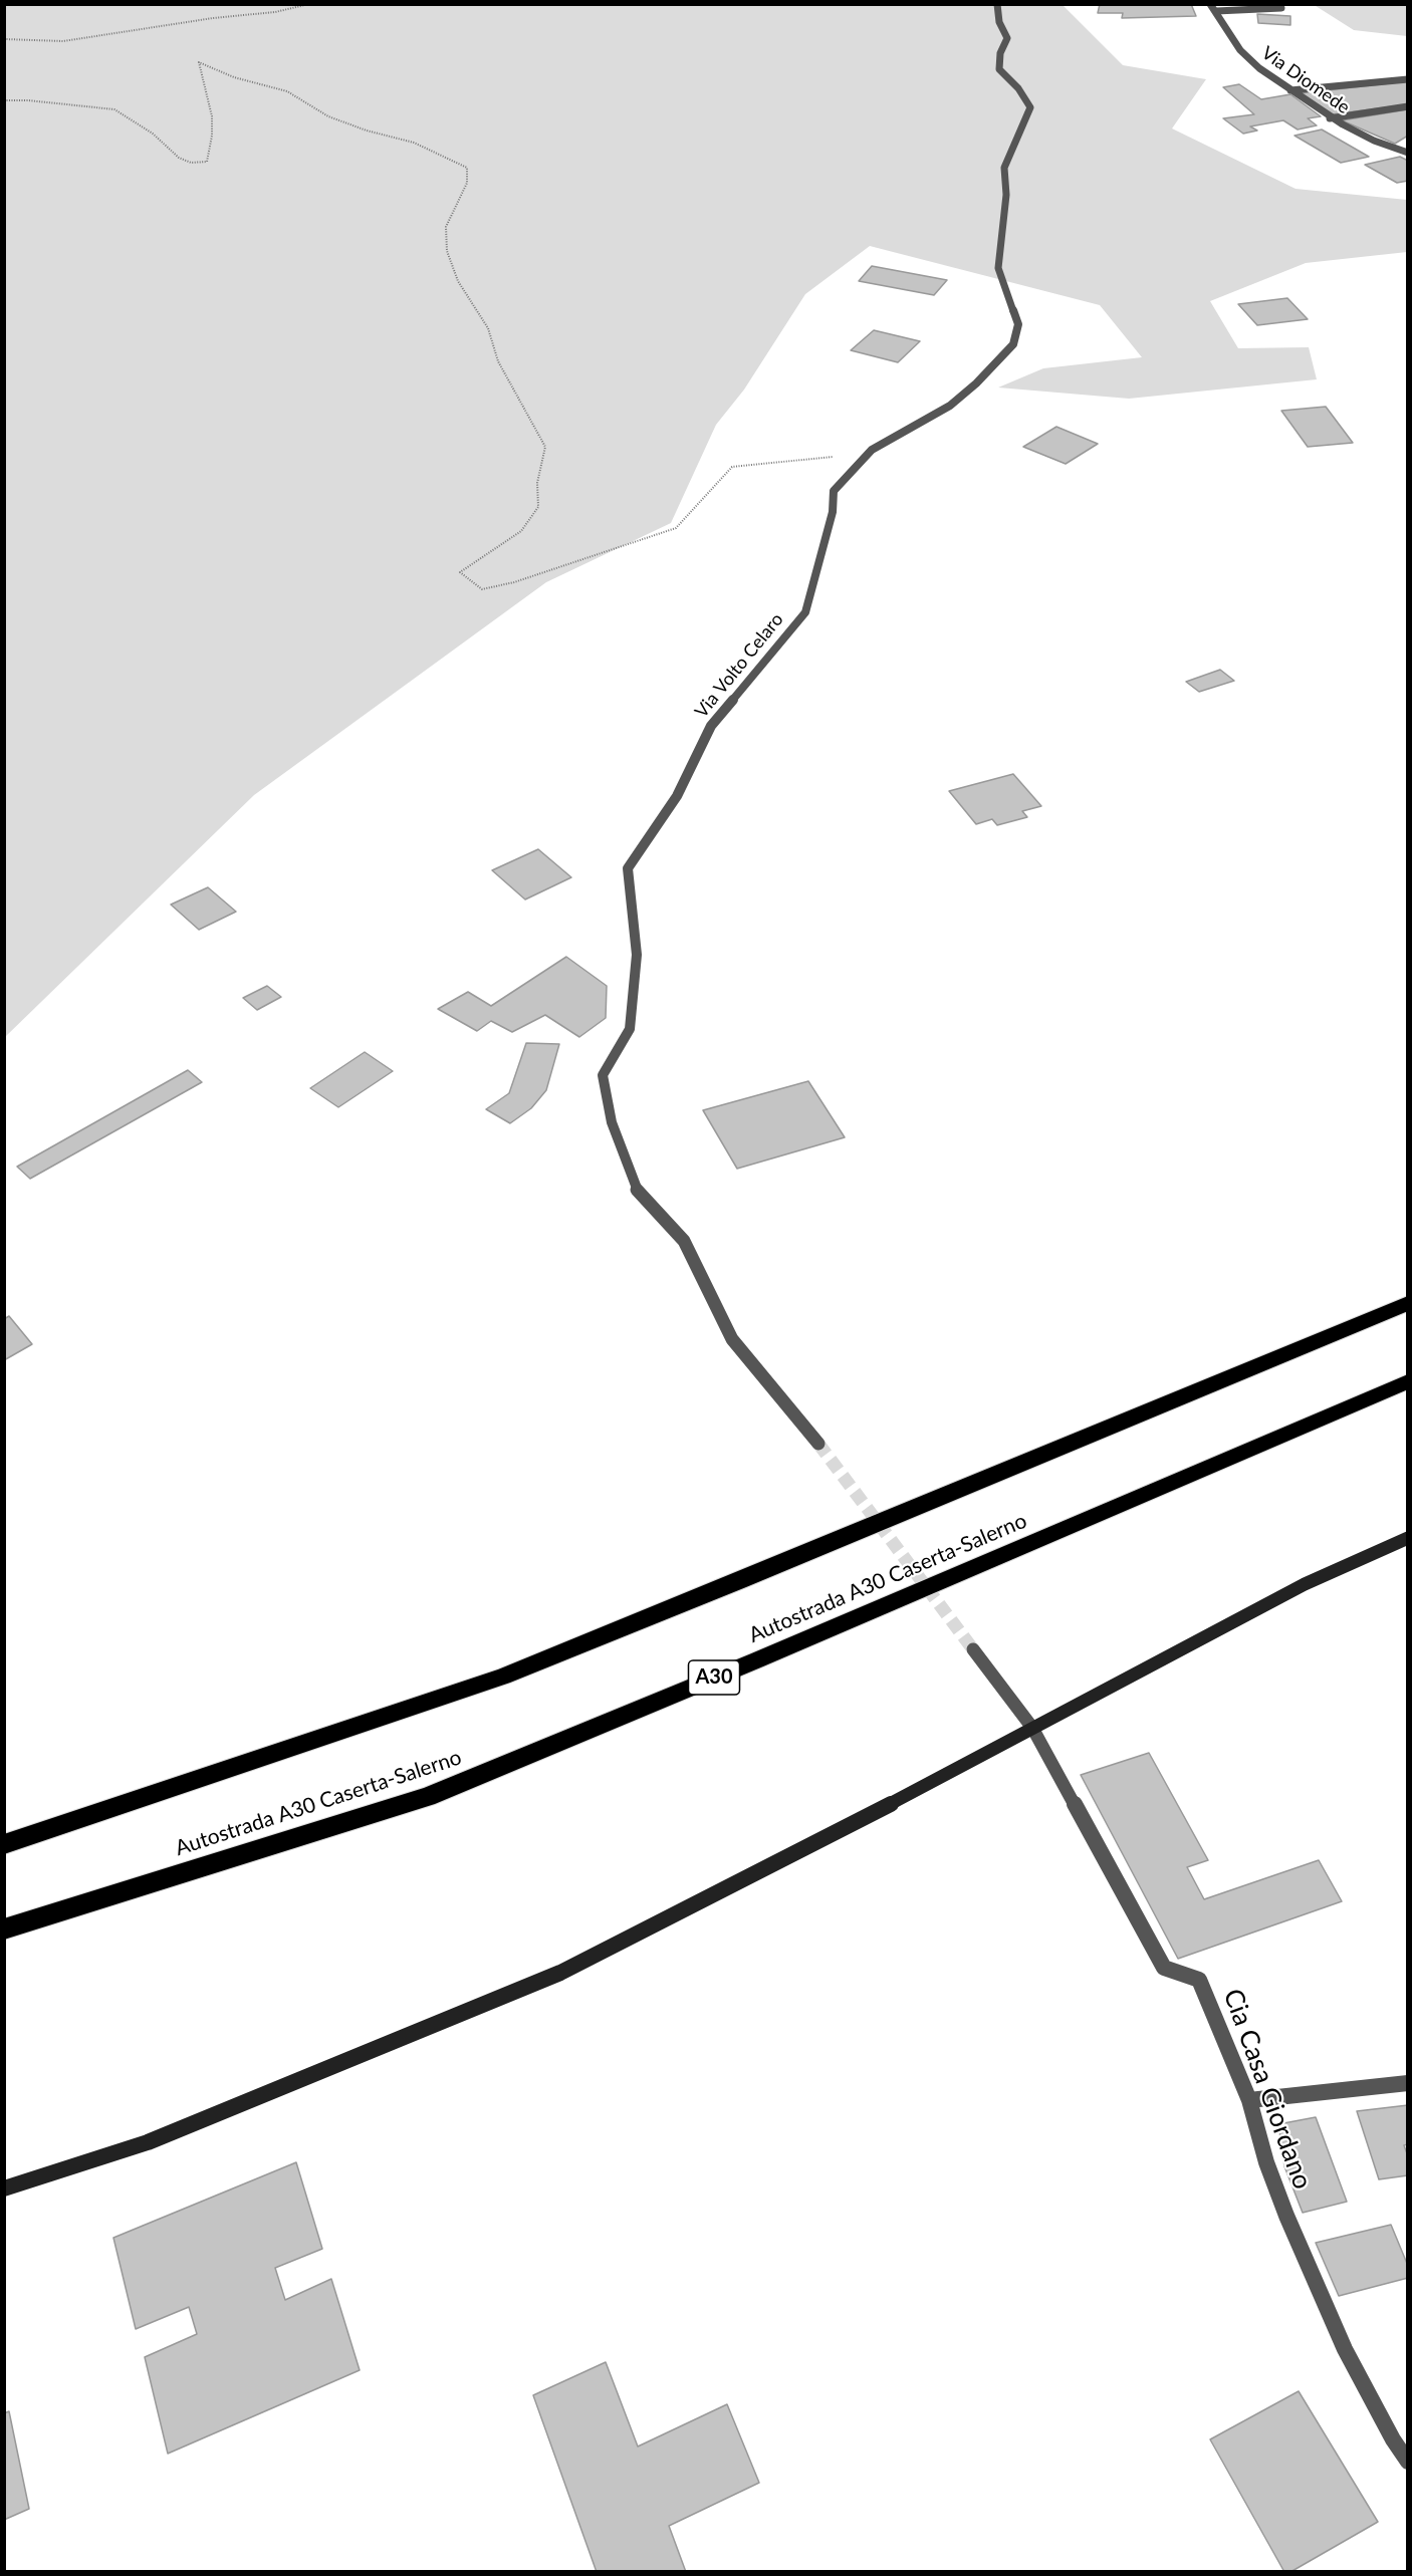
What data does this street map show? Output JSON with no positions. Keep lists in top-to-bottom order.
{
  "streets": {
    "highway": ["Autostrada A30 Caserta-Salerno", "A30"],
    "street": ["Via Diomede", "Via Volto Celaro", "Cia Casa Giordano"]
  }
}
